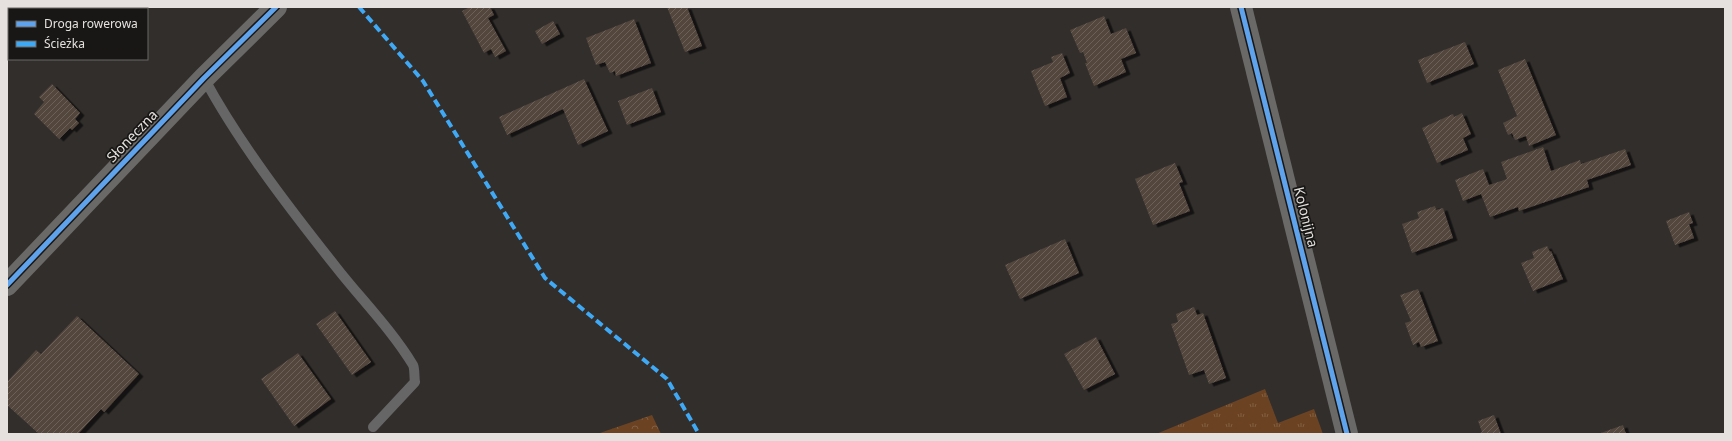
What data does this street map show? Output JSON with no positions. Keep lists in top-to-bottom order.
{
  "streets": {
    "street": ["Słoneczna", "Kolonijna"]
  },
  "legend": ["Droga rowerowa", "Ścieżka"]
}
